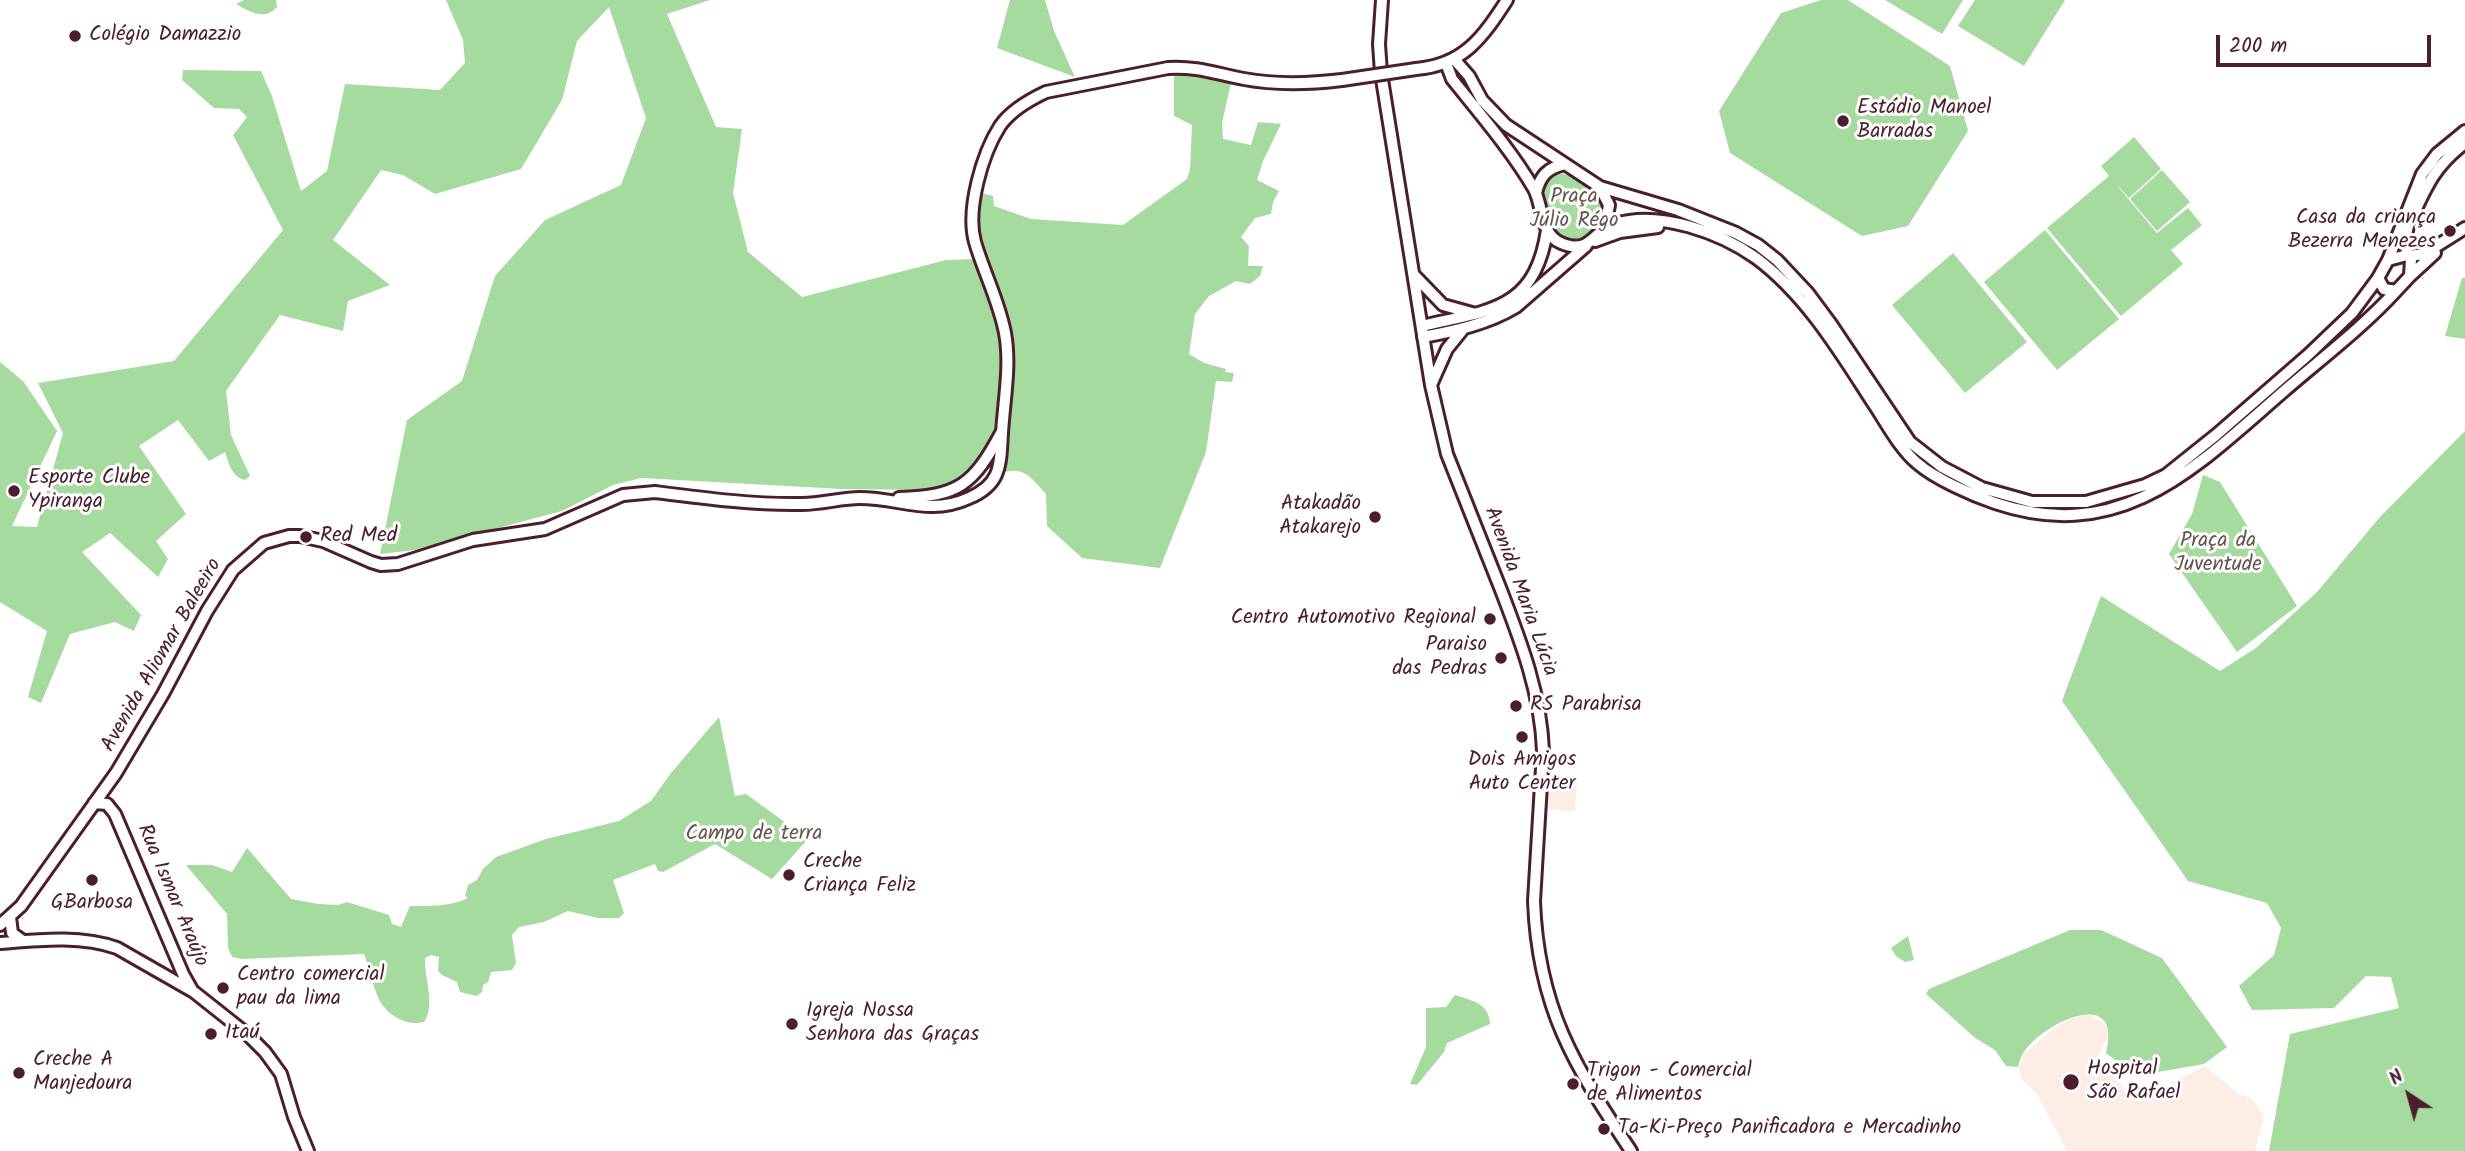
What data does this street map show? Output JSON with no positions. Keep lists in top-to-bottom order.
{
  "streets": {
    "main road": ["Avenida Maria Lúcia", "Avenida Aliomar Baleeiro", "Rua Ismar Araújo"]
  },
  "crossings": [
    ["Avenida Aliomar Baleeiro", "Rua Ismar Araújo"]
  ],
  "parks": ["Praça Júlio Régo", "Praça da Juventude", "Campo de terra"],
  "places": [
    "Colégio Damazzio",
    "Estádio Manoel Barradas",
    "Casa da criança Bezerra Menezes",
    "Esporte Clube Ypiranga",
    "Atakadão Atakarejo",
    "Red Med",
    "Centro Automotivo Regional",
    "Paraiso das Pedras",
    "RS Parabrisa",
    "Dois Amigos Auto Center",
    "Creche Criança Feliz",
    "GBarbosa",
    "Centro comercial pau da lima",
    "Igreja Nossa Senhora das Graças",
    "Itaú",
    "Creche A Manjedoura",
    "Hospital São Rafael",
    "Trigon - Comercial de Alimentos",
    "Ta-Ki-Preço Panificadora e Mercadinho"
  ],
  "scale_bar": "200 m",
  "north": "top left"
}
